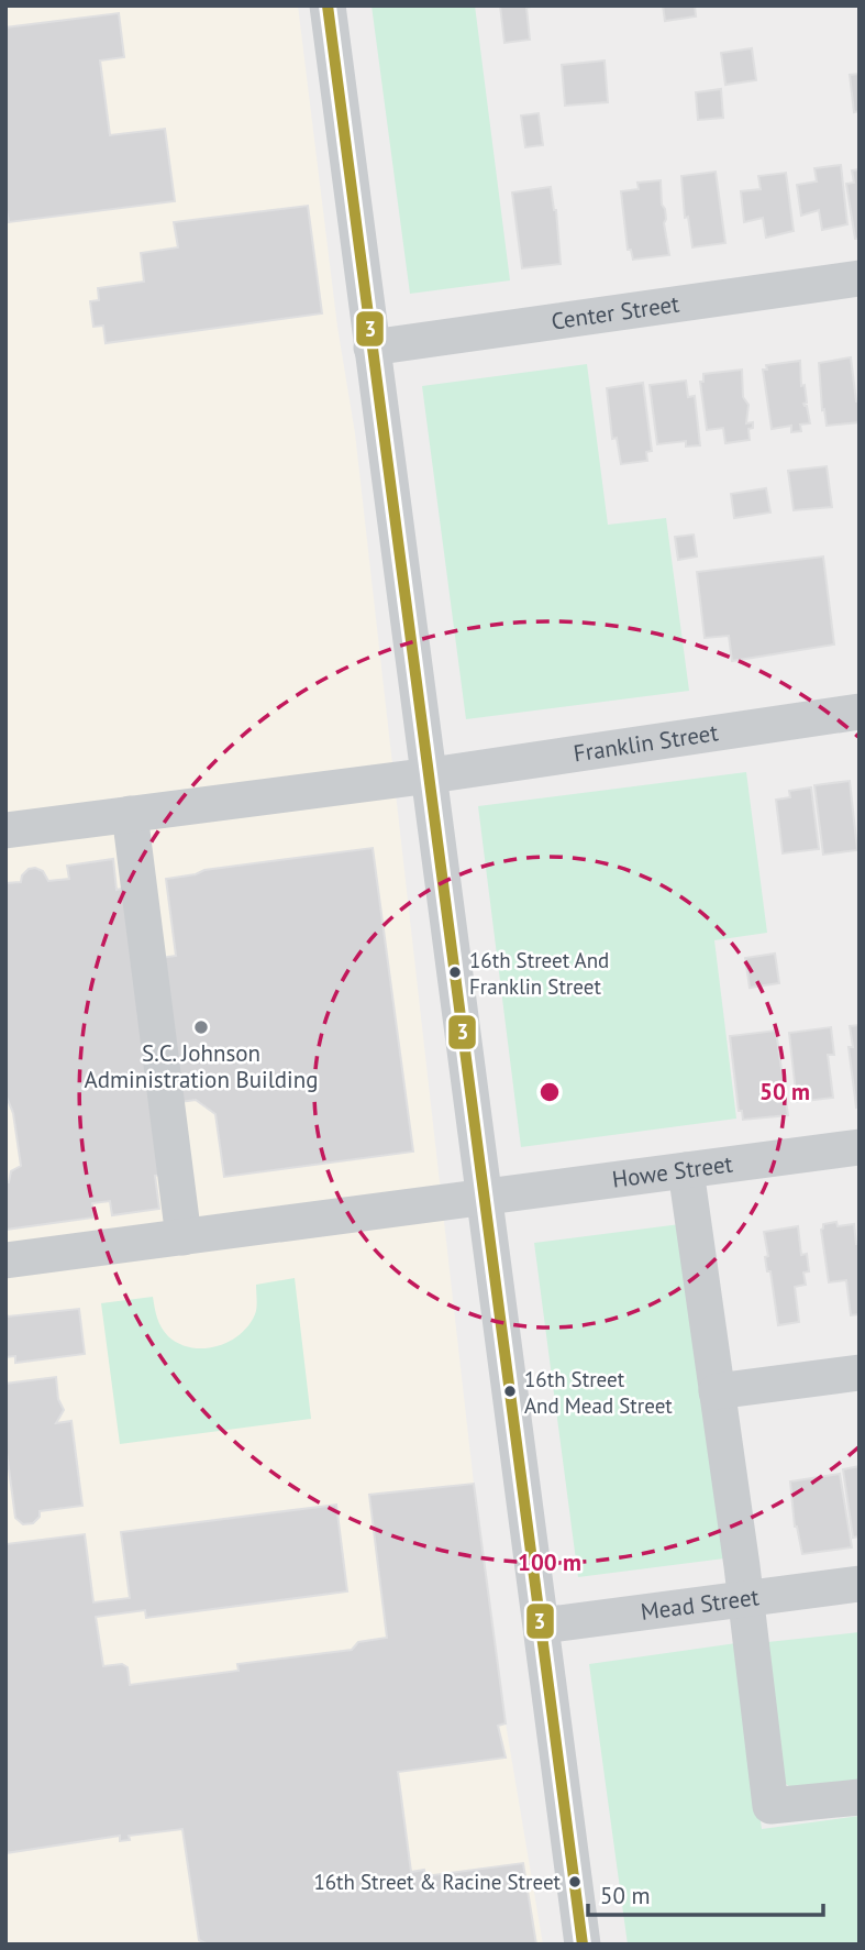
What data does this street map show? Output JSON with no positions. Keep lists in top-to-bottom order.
{
  "streets": {
    "street": [
      "Center Street",
      "Franklin Street",
      "Howe Street",
      "Mead Street"
    ]
  },
  "places": [
    "16th Street And Franklin Street",
    "S.C. Johnson Administration Building",
    "16th Street And Mead Street",
    "16th Street & Racine Street"
  ],
  "lines": ["transit line 3"],
  "scale_bar": "50 m",
  "rings": ["50 m", "100 m"]
}
